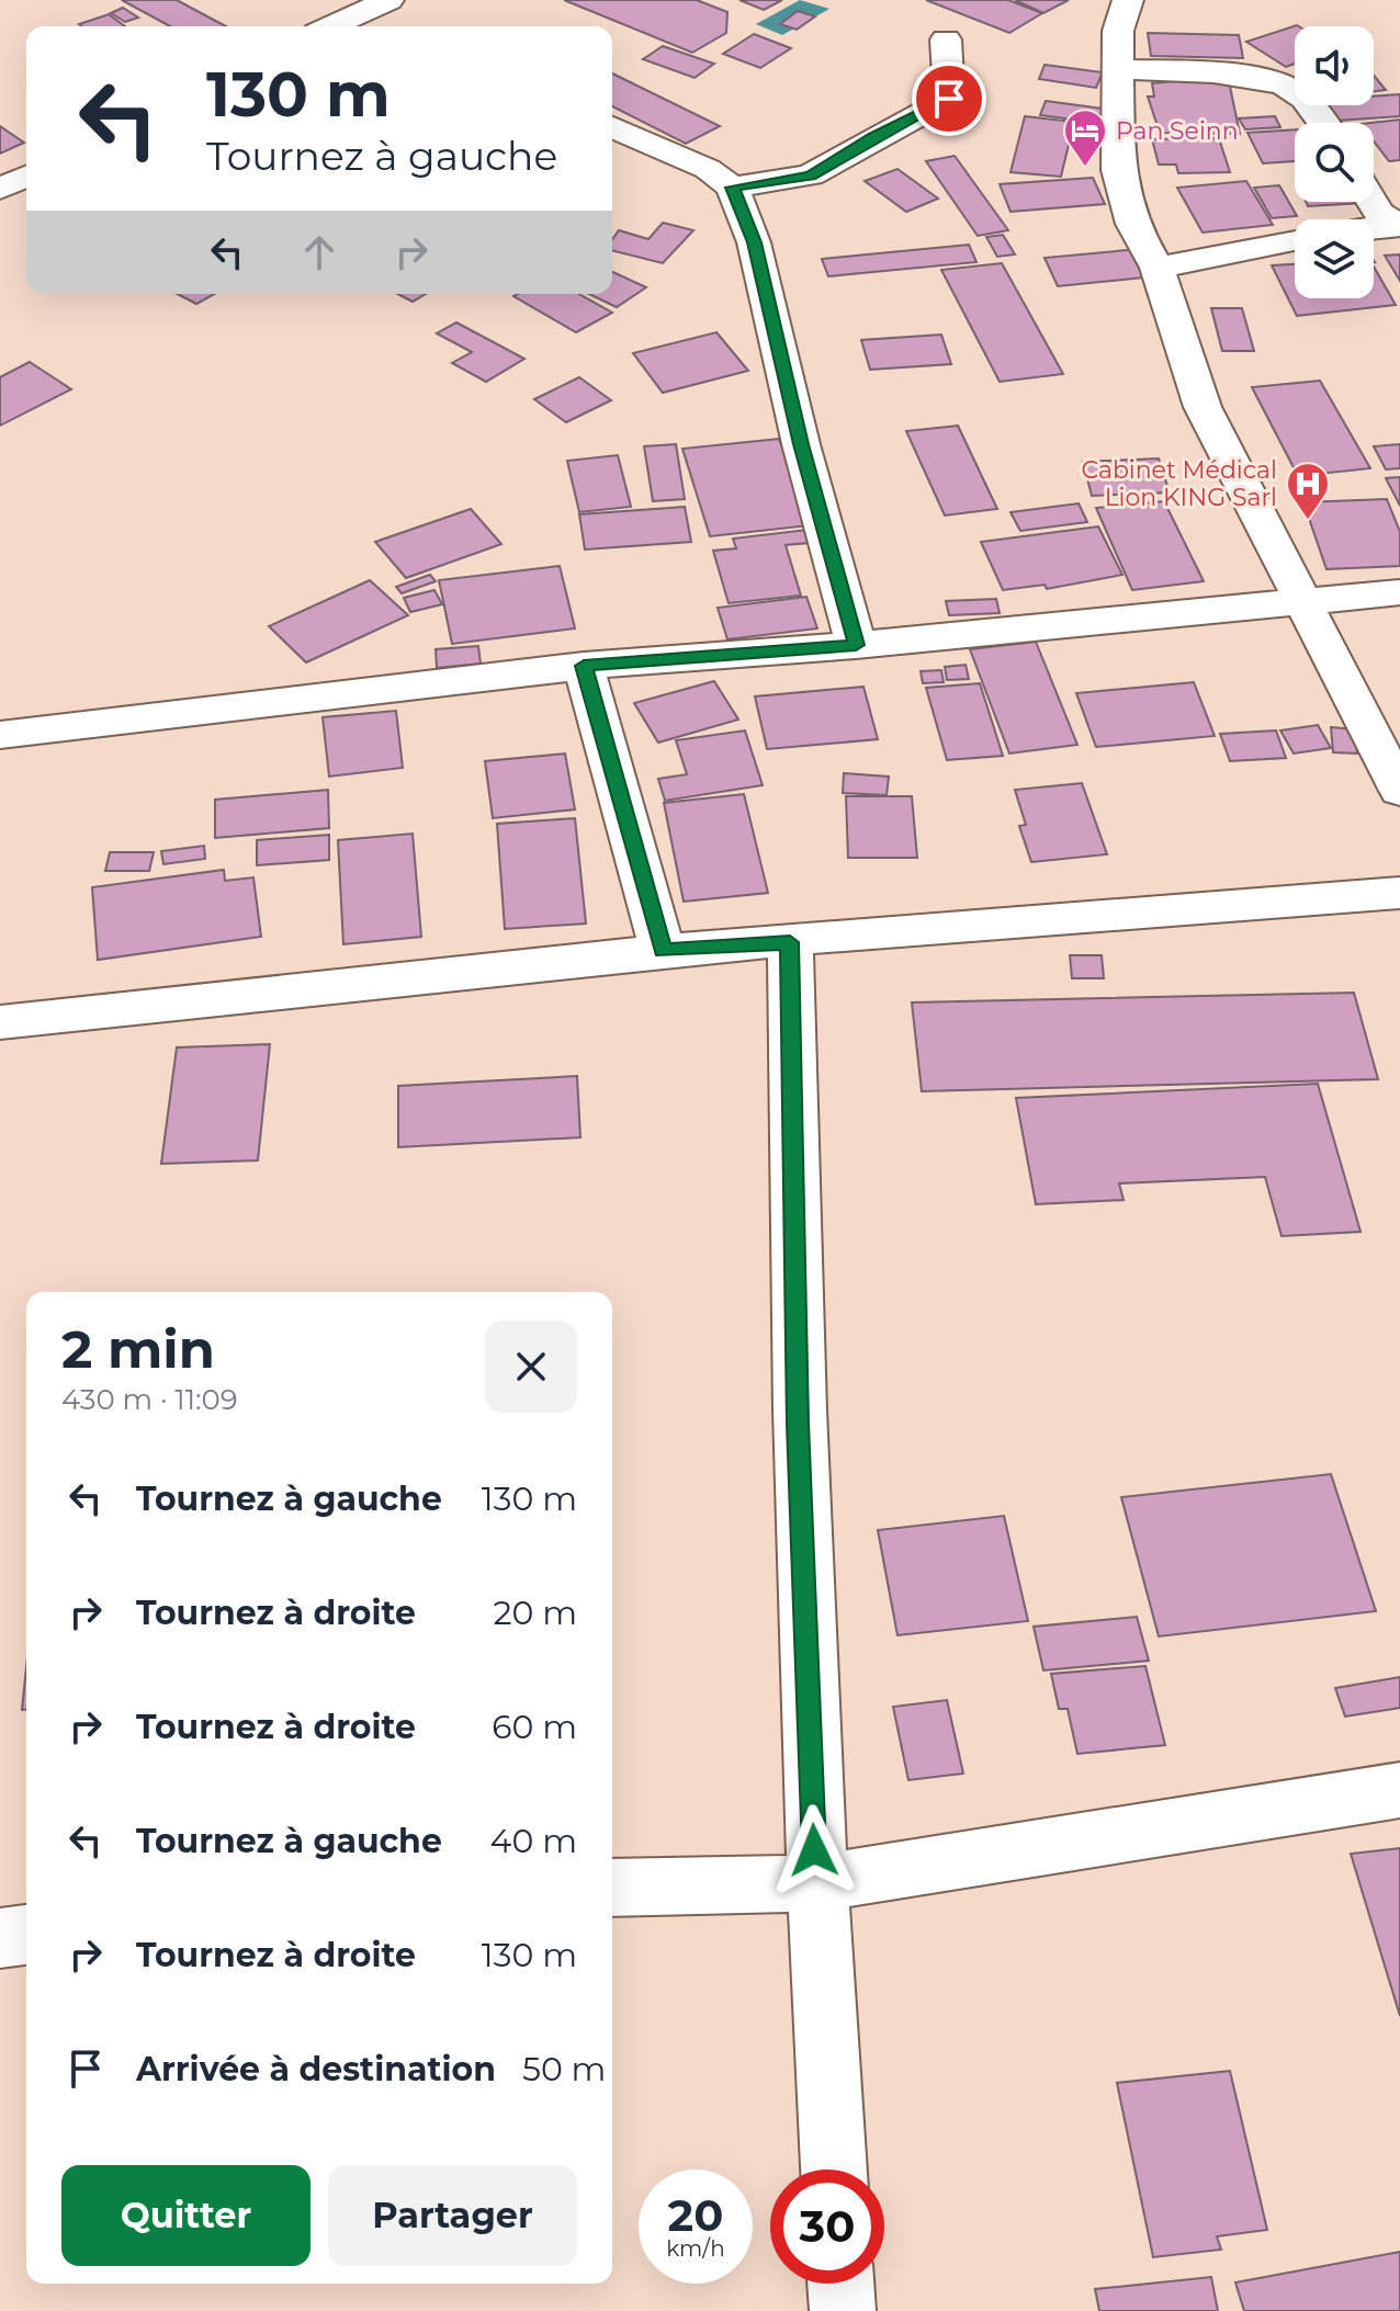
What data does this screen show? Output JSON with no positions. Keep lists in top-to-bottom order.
{
  "places": {
    "hotel": ["Pan Seinn"],
    "hospital": ["Cabinet Médical Lion KING Sarl"]
  },
  "page": {
    "turn": ["130 m", "Tournez à gauche"],
    "heading": ["2 min", "430 m · 11:09"],
    "list": [
      {
        "name": "Tournez à gauche",
        "value": "130 m"
      },
      {
        "name": "Tournez à droite",
        "value": "20 m"
      },
      {
        "name": "Tournez à droite",
        "value": "60 m"
      },
      {
        "name": "Tournez à gauche",
        "value": "40 m"
      },
      {
        "name": "Tournez à droite",
        "value": "130 m"
      },
      {
        "name": "Arrivée à destination",
        "value": "50 m"
      }
    ],
    "buttons": ["Quitter", "Partager"],
    "speed": "20 km/h",
    "limit": "30"
  }
}
